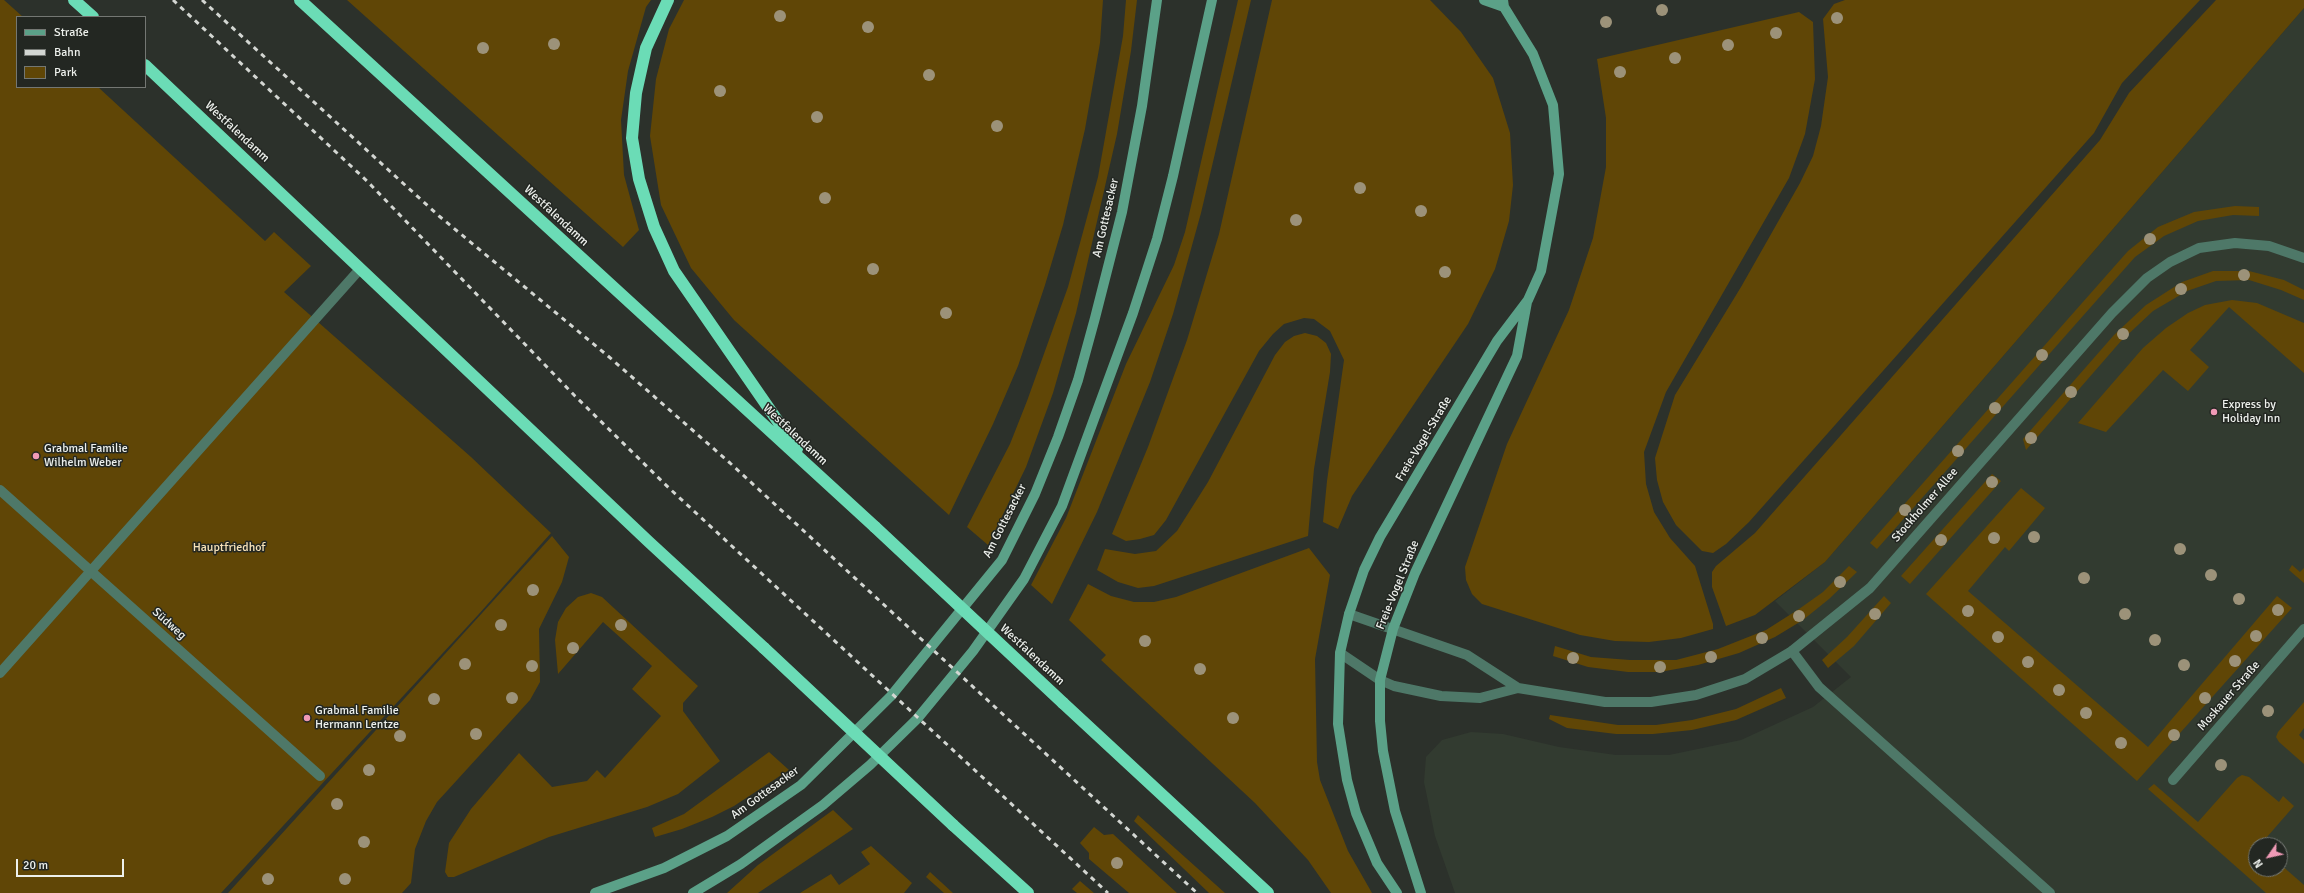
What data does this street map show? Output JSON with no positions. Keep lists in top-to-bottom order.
{
  "streets": {
    "highway": ["Westfalendamm"],
    "street": [
      "Am Gottesacker",
      "Freie-Vogel-Straße",
      "Stockholmer Allee",
      "Freie-Vogel Straße",
      "Südweg",
      "Moskauer Straße"
    ]
  },
  "crossings": [
    ["Freie-Vogel-Straße", "Stockholmer Allee"],
    ["Freie-Vogel-Straße", "Freie-Vogel Straße"],
    ["Stockholmer Allee", "Freie-Vogel Straße"]
  ],
  "parks": ["Hauptfriedhof"],
  "places": ["Express by Holiday Inn", "Grabmal Familie Wilhelm Weber", "Grabmal Familie Hermann Lentze"],
  "legend": ["Straße", "Bahn", "Park"],
  "scale_bar": "20 m",
  "north": "bottom left"
}
